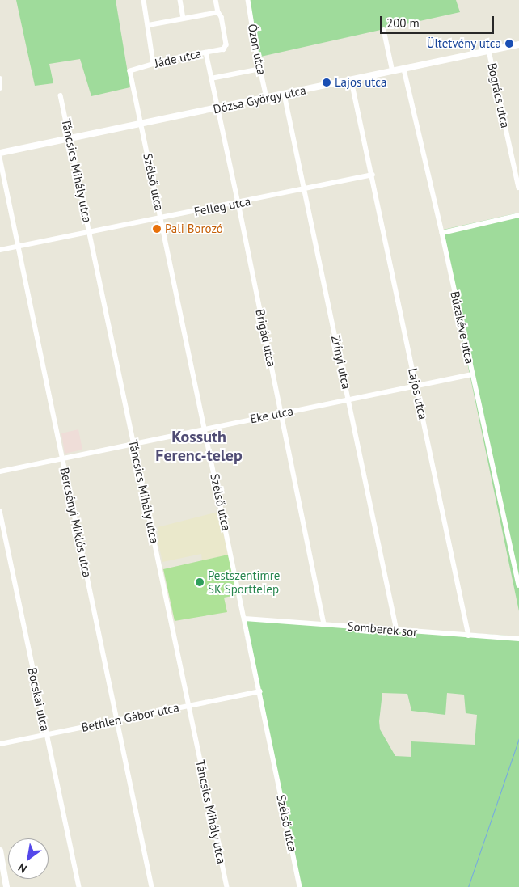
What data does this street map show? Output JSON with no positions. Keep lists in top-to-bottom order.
{
  "streets": {
    "street": [
      "Ózon utca",
      "Jáde utca",
      "Bogrács utca",
      "Dózsa György utca",
      "Táncsics Mihály utca",
      "Szélső utca",
      "Felleg utca",
      "Búzakéve utca",
      "Brigád utca",
      "Zrínyi utca",
      "Lajos utca",
      "Eke utca",
      "Bercsényi Miklós utca",
      "Somberek sor",
      "Bocskai utca",
      "Bethlen Gábor utca"
    ]
  },
  "crossings": [
    ["Ózon utca", "Dózsa György utca"],
    ["Jáde utca", "Szélső utca"],
    ["Jáde utca", "Brigád utca"],
    ["Bogrács utca", "Dózsa György utca"],
    ["Dózsa György utca", "Táncsics Mihály utca"],
    ["Dózsa György utca", "Szélső utca"],
    ["Dózsa György utca", "Búzakéve utca"],
    ["Dózsa György utca", "Brigád utca"],
    ["Dózsa György utca", "Zrínyi utca"],
    ["Dózsa György utca", "Lajos utca"],
    ["Táncsics Mihály utca", "Felleg utca"],
    ["Táncsics Mihály utca", "Eke utca"],
    ["Táncsics Mihály utca", "Bethlen Gábor utca"],
    ["Szélső utca", "Felleg utca"],
    ["Szélső utca", "Eke utca"],
    ["Szélső utca", "Somberek sor"],
    ["Szélső utca", "Bethlen Gábor utca"],
    ["Felleg utca", "Brigád utca"],
    ["Felleg utca", "Zrínyi utca"],
    ["Felleg utca", "Lajos utca"],
    ["Felleg utca", "Bercsényi Miklós utca"],
    ["Búzakéve utca", "Eke utca"],
    ["Brigád utca", "Eke utca"],
    ["Brigád utca", "Somberek sor"],
    ["Zrínyi utca", "Eke utca"],
    ["Zrínyi utca", "Somberek sor"],
    ["Lajos utca", "Eke utca"],
    ["Lajos utca", "Somberek sor"],
    ["Eke utca", "Bercsényi Miklós utca"],
    ["Bercsényi Miklós utca", "Bethlen Gábor utca"],
    ["Bocskai utca", "Bethlen Gábor utca"]
  ],
  "districts": ["Kossuth Ferenc-telep"],
  "places": [
    "Ültetvény utca",
    "Lajos utca",
    "Pali Borozó",
    "Pestszentimre SK Sporttelep"
  ],
  "scale_bar": "200 m",
  "north": "bottom left"
}
